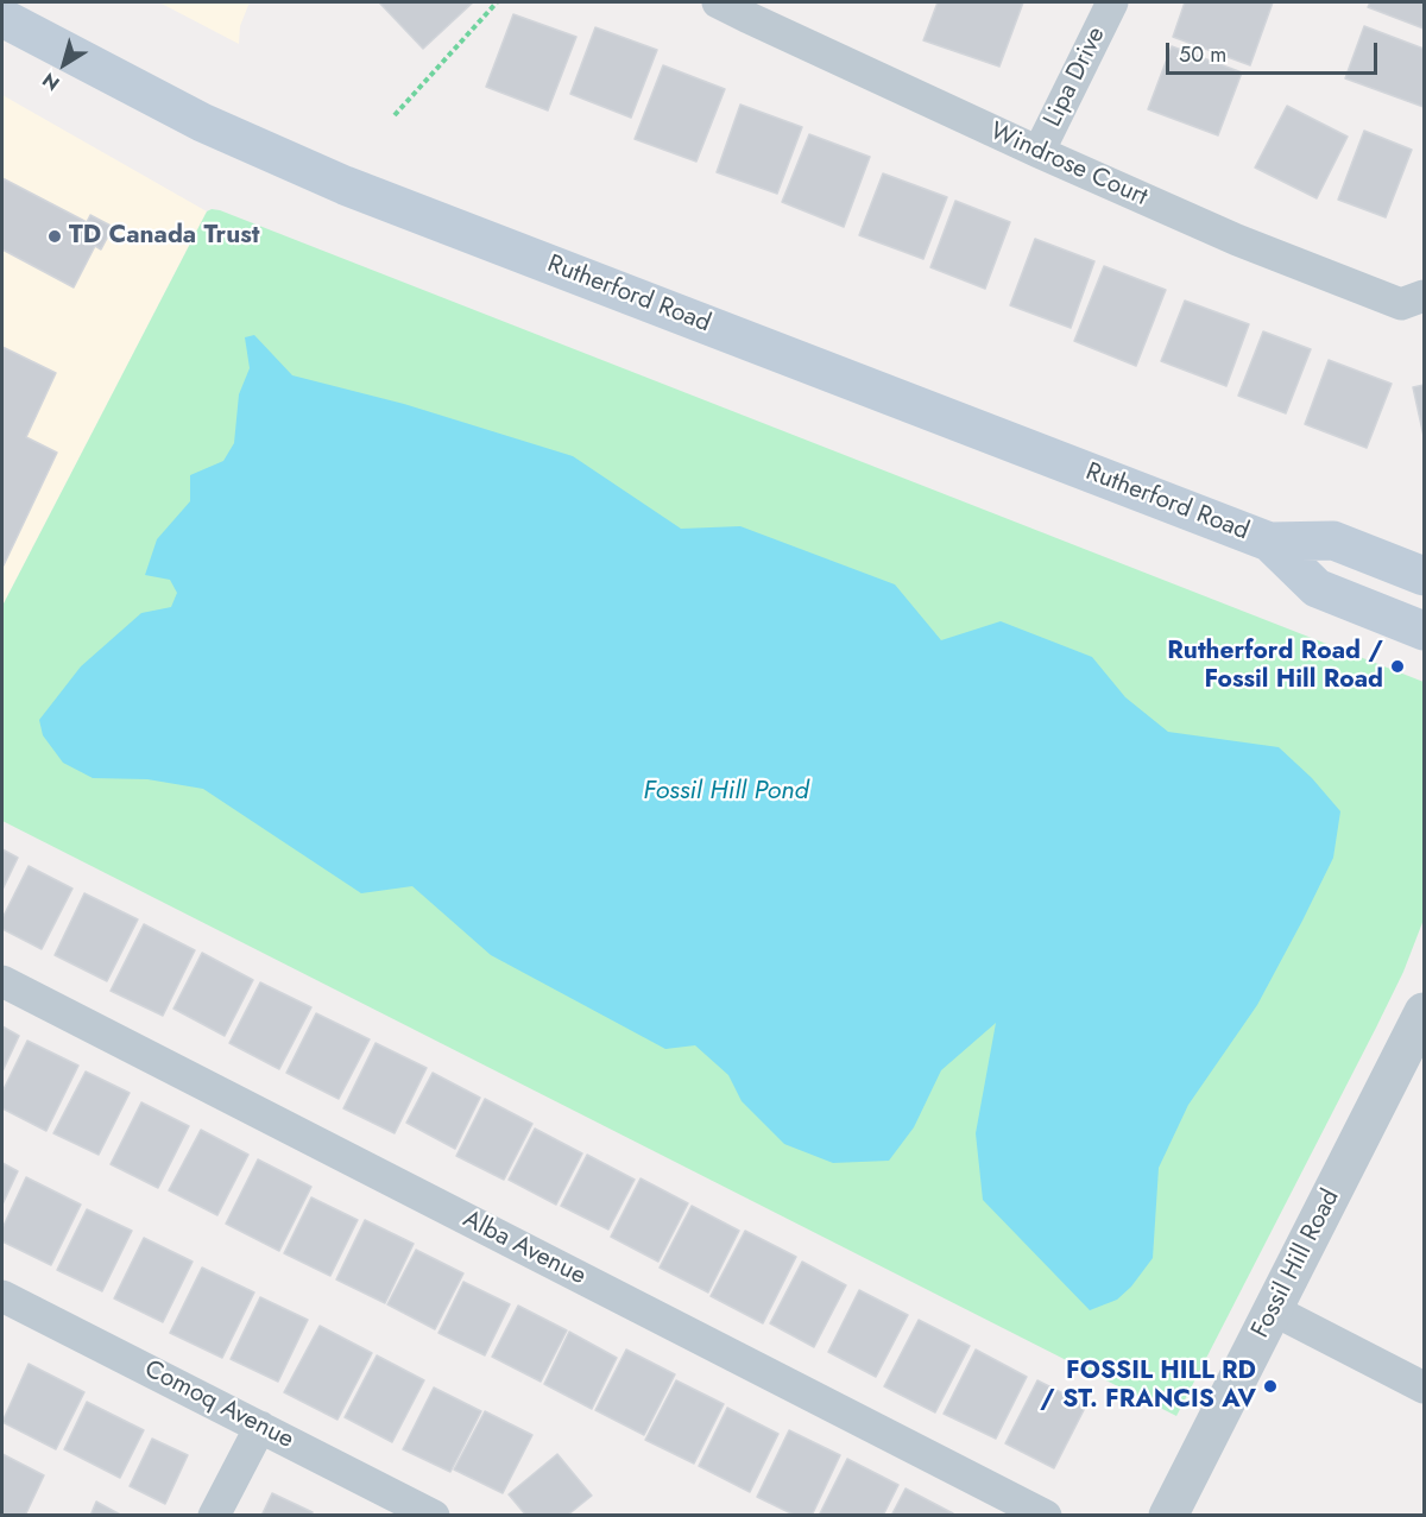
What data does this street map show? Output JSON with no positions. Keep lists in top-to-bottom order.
{
  "streets": {
    "main road": ["Rutherford Road"],
    "street": [
      "Lipa Drive",
      "Windrose Court",
      "Alba Avenue",
      "Fossil Hill Road",
      "Comoq Avenue"
    ]
  },
  "crossings": [
    ["Lipa Drive", "Windrose Court"]
  ],
  "water": ["Fossil Hill Pond"],
  "places": ["TD Canada Trust", "Rutherford Road / Fossil Hill Road", "FOSSIL HILL RD / ST. FRANCIS AV"],
  "scale_bar": "50 m",
  "north": "bottom left"
}
